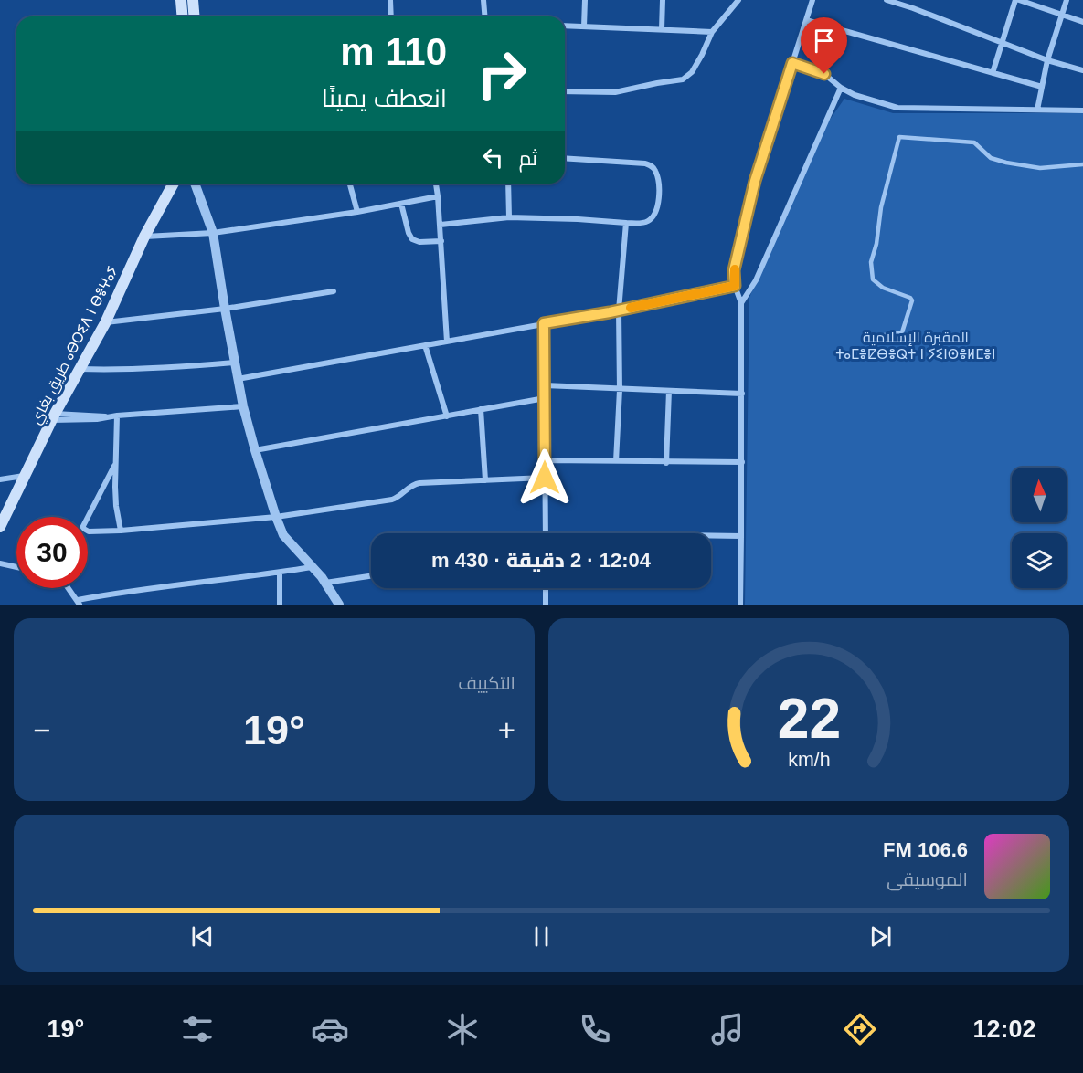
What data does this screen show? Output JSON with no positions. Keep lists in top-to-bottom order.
{
  "streets": {
    "main road": ["طريق بغاي ⴰⴱⵔⵉⴷ ⵏ ⴱⴻⵖⴰⵢ"]
  },
  "parks": ["المقبرة الإسلامية ⵜⴰⵎⴻⵇⴱⴻⵕⵜ ⵏ ⵢⵉⵏⵙⴻⵍⵎⴻⵏ"],
  "north": "top",
  "page": {
    "turn": ["110 m", "انعطف يمينًا"],
    "then": "ثم",
    "limit": "30",
    "trip": "12:04 · 2 دقيقة · 430 m",
    "tile": "التكييف",
    "heat": ["−", "19°", "+"],
    "song": ["106.6 FM", "الموسيقى"],
    "tabs": ["12:02", "19°"],
    "gauge": ["22", "km/h"]
  }
}
